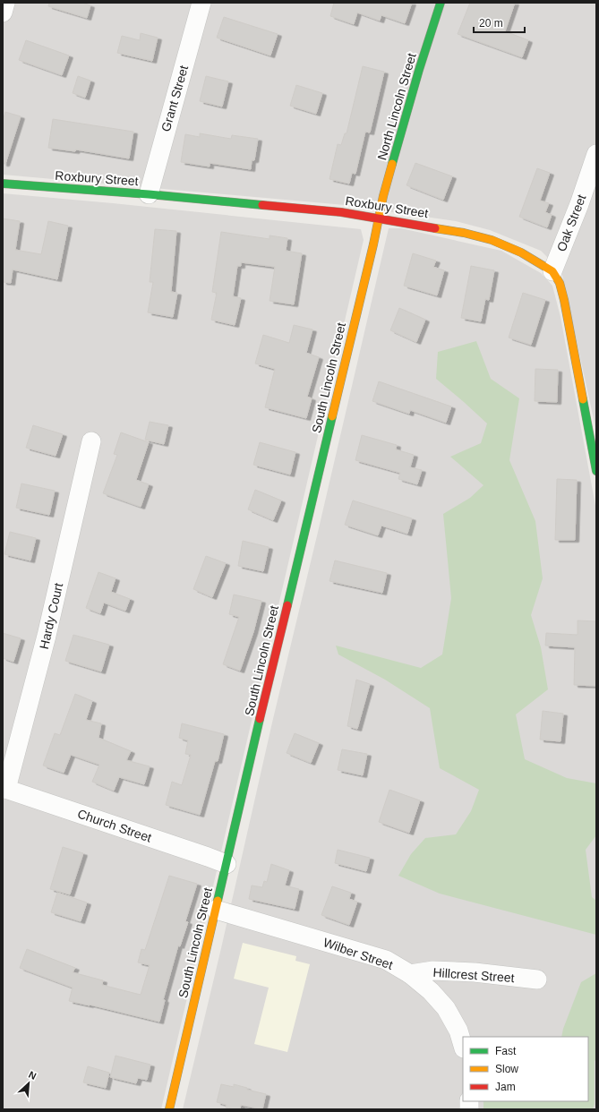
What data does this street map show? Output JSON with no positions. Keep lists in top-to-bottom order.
{
  "streets": {
    "street": [
      "Grant Street",
      "North Lincoln Street",
      "Roxbury Street",
      "Oak Street",
      "South Lincoln Street",
      "Hardy Court",
      "Church Street",
      "Wilber Street",
      "Hillcrest Street"
    ]
  },
  "crossings": [
    ["Grant Street", "Roxbury Street"],
    ["North Lincoln Street", "Roxbury Street"],
    ["North Lincoln Street", "South Lincoln Street"],
    ["Roxbury Street", "Oak Street"],
    ["Roxbury Street", "South Lincoln Street"],
    ["South Lincoln Street", "Church Street"],
    ["South Lincoln Street", "Wilber Street"],
    ["Hardy Court", "Church Street"],
    ["Wilber Street", "Hillcrest Street"]
  ],
  "legend": ["Fast", "Slow", "Jam"],
  "scale_bar": "20 m",
  "north": "top right"
}
